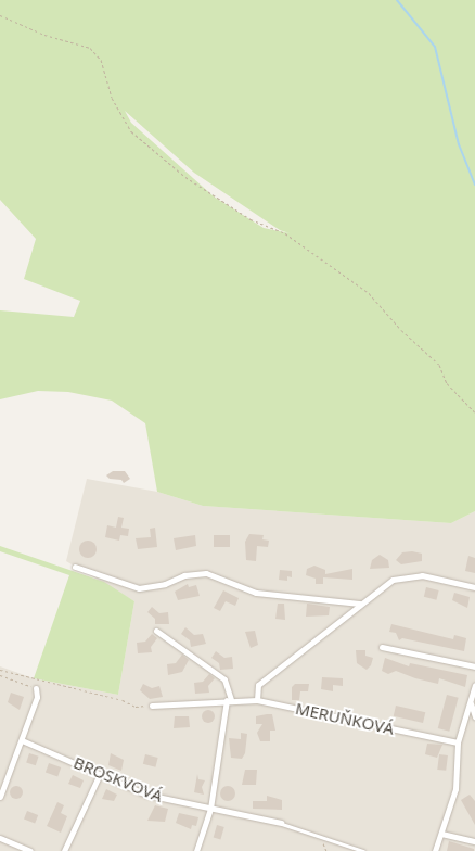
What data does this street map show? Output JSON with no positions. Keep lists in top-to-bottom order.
{
  "streets": {
    "street": ["MERUŇKOVÁ", "BROSKVOVÁ"]
  }
}
